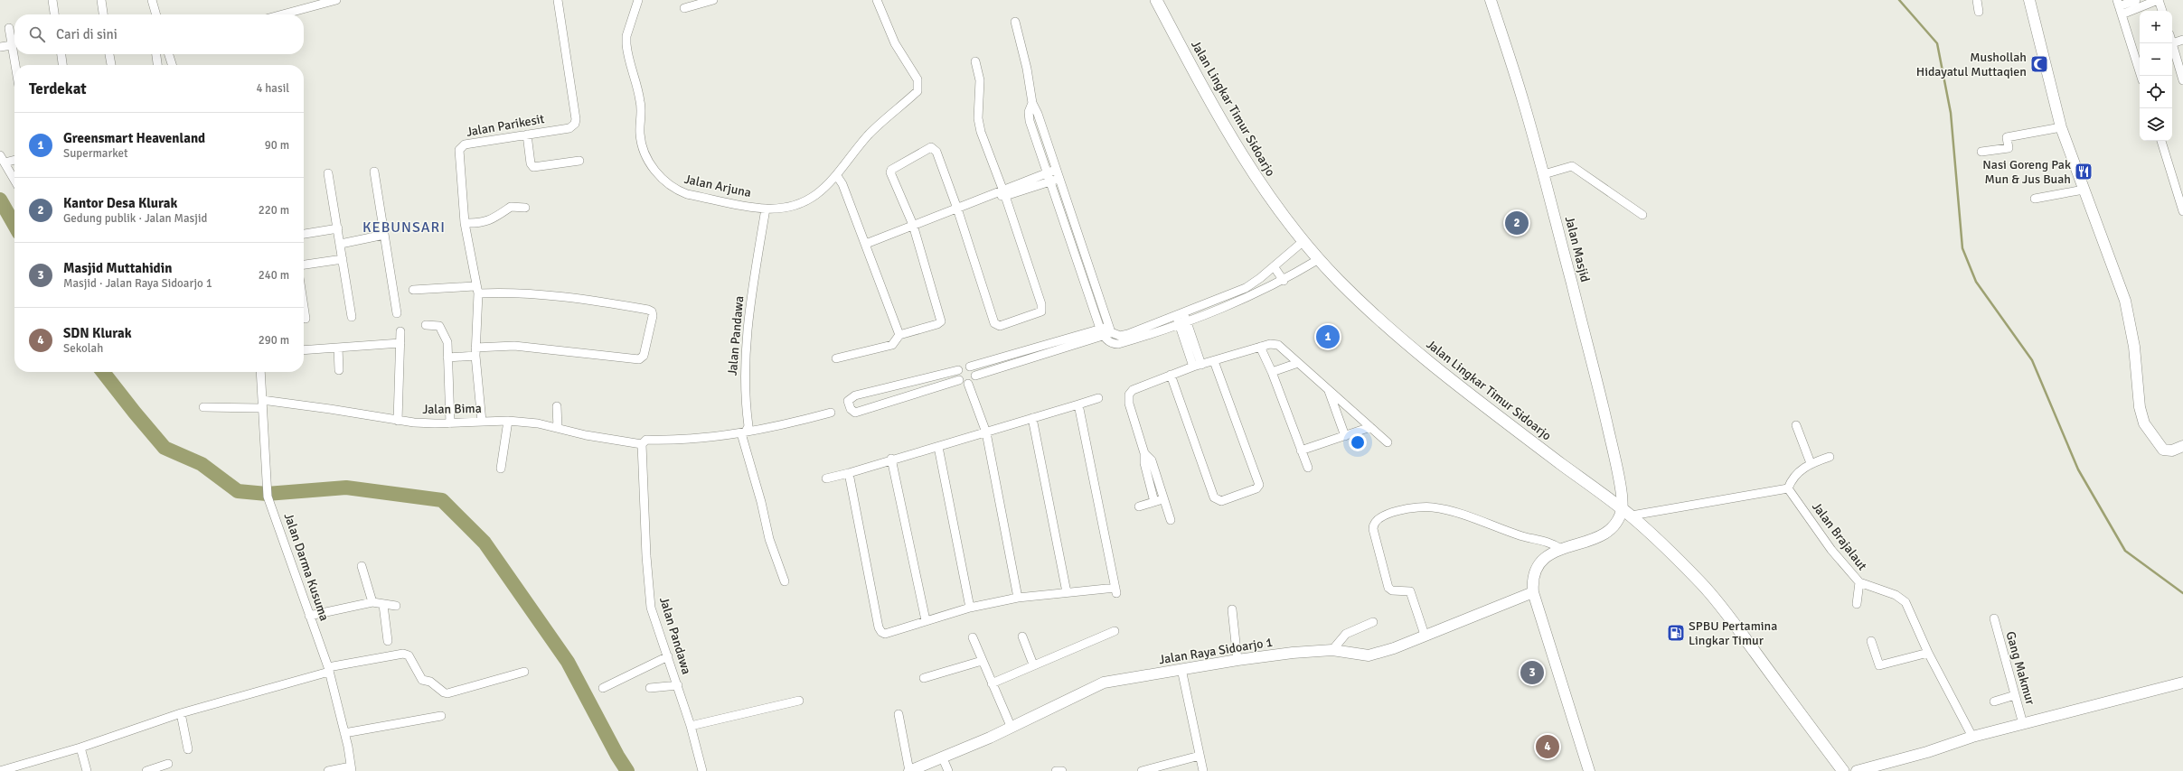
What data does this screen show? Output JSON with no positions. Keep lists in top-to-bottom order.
{
  "streets": {
    "main road": ["Jalan Lingkar Timur Sidoarjo"],
    "street": [
      "Jalan Parikesit",
      "Jalan Arjuna",
      "Jalan Masjid",
      "Jalan Pandawa",
      "Jalan Bima",
      "Jalan Brajalaut",
      "Jalan Darma Kusuma",
      "Jalan Raya Sidoarjo 1",
      "Gang Makmur"
    ]
  },
  "crossings": [
    ["Jalan Lingkar Timur Sidoarjo", "Jalan Masjid"],
    ["Jalan Parikesit", "Jalan Bima"],
    ["Jalan Arjuna", "Jalan Pandawa"],
    ["Jalan Pandawa", "Jalan Bima"],
    ["Jalan Bima", "Jalan Darma Kusuma"]
  ],
  "districts": ["KEBUNSARI"],
  "places": {
    "mosque": ["Mushollah Hidayatul Muttaqien"],
    "restaurant": ["Nasi Goreng Pak Mun & Jus Buah"],
    "fuel station": ["SPBU Pertamina Lingkar Timur"]
  },
  "page": {
    "map_buttons": ["+", "−"],
    "search": "Cari di sini",
    "heading": ["Terdekat", "4 hasil"],
    "list": [
      {
        "mark": "1",
        "name": "Greensmart Heavenland",
        "note": "Supermarket",
        "value": "90 m"
      },
      {
        "mark": "2",
        "name": "Kantor Desa Klurak",
        "note": "Gedung publik · Jalan Masjid",
        "value": "220 m"
      },
      {
        "mark": "3",
        "name": "Masjid Muttahidin",
        "note": "Masjid · Jalan Raya Sidoarjo 1",
        "value": "240 m"
      },
      {
        "mark": "4",
        "name": "SDN Klurak",
        "note": "Sekolah",
        "value": "290 m"
      }
    ],
    "pins": [
      "2",
      "1",
      "3",
      "4"
    ]
  }
}
